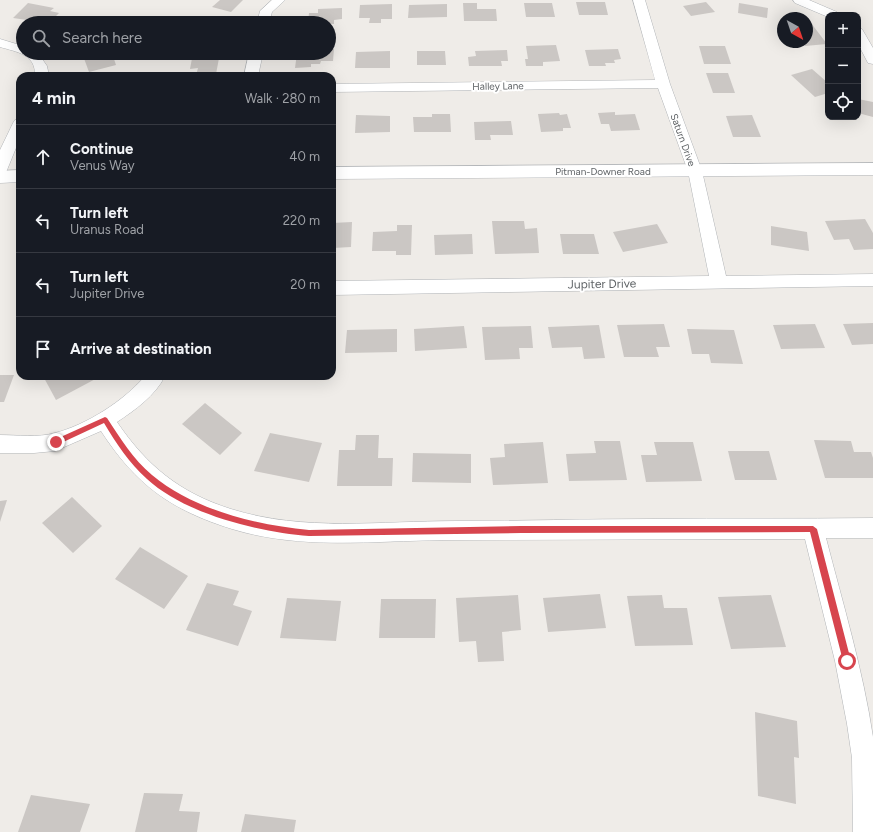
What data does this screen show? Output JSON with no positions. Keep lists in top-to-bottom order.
{
  "streets": {
    "street": [
      "Halley Lane",
      "Saturn Drive",
      "Pitman-Downer Road",
      "Jupiter Drive"
    ]
  },
  "crossings": [
    ["Halley Lane", "Saturn Drive"],
    ["Saturn Drive", "Pitman-Downer Road"],
    ["Saturn Drive", "Jupiter Drive"]
  ],
  "north": "bottom right",
  "page": {
    "map_buttons": ["+", "−"],
    "search": "Search here",
    "heading": ["4 min", "Walk · 280 m"],
    "list": [
      ["Continue", "Venus Way", "40 m"],
      ["Turn left", "Uranus Road", "220 m"],
      ["Turn left", "Jupiter Drive", "20 m"],
      "Arrive at destination"
    ]
  }
}
